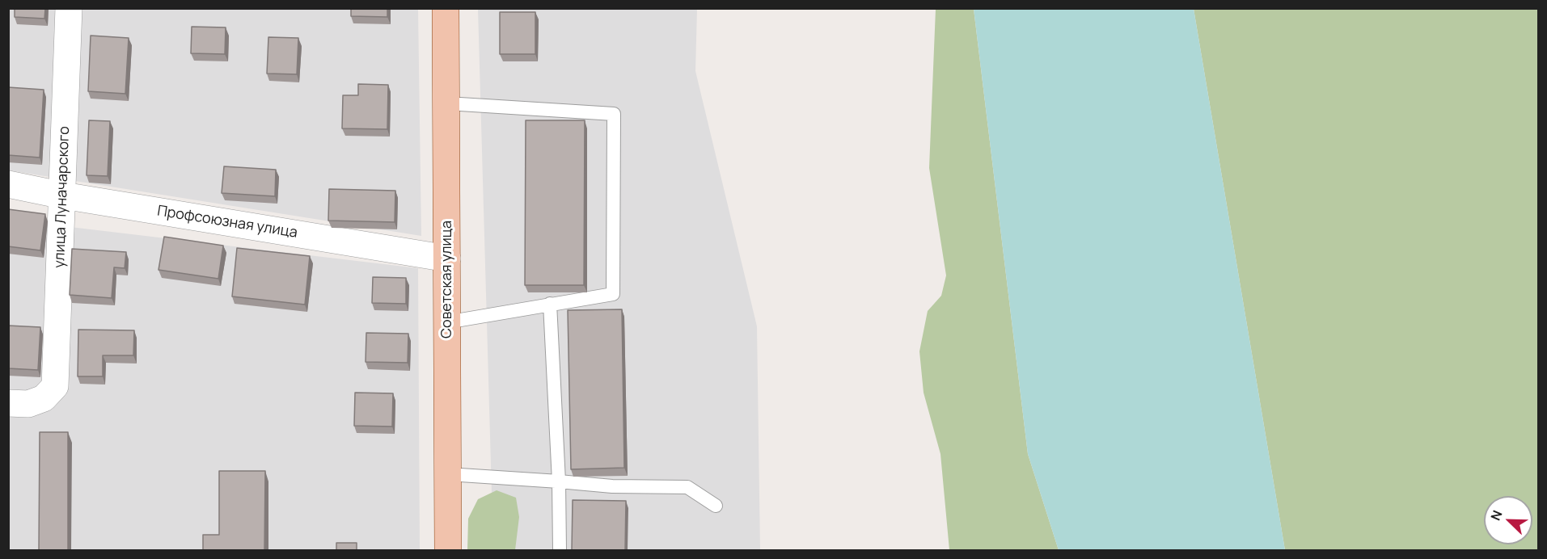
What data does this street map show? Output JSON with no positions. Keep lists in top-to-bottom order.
{
  "streets": {
    "main road": ["Советская улица"],
    "street": ["улица Луначарского", "Профсоюзная улица"]
  },
  "crossings": [
    ["улица Луначарского", "Профсоюзная улица"],
    ["Профсоюзная улица", "Советская улица"]
  ],
  "north": "top left"
}
